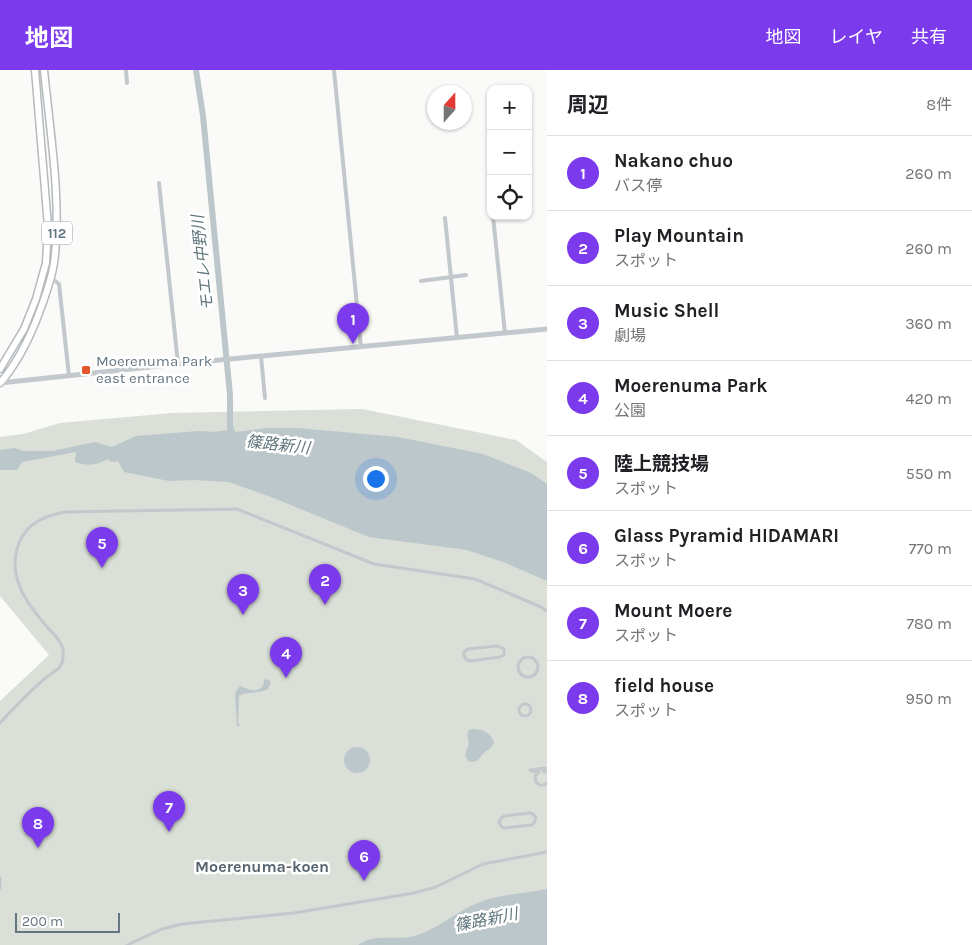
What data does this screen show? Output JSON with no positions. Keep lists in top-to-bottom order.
{
  "streets": {
    "main road": ["112"]
  },
  "districts": ["Moerenuma-koen"],
  "water": ["モエレ中野川", "篠路新川"],
  "places": {
    "transit": ["Moerenuma Park east entrance"]
  },
  "scale_bar": "200 m",
  "north": "top",
  "page": {
    "header": "地図",
    "nav": ["地図", "レイヤ", "共有"],
    "heading": ["周辺", "8件"],
    "map_buttons": ["+", "−"],
    "list": [
      {
        "mark": "1",
        "name": "Nakano chuo",
        "note": "バス停",
        "value": "260 m"
      },
      {
        "mark": "2",
        "name": "Play Mountain",
        "note": "スポット",
        "value": "260 m"
      },
      {
        "mark": "3",
        "name": "Music Shell",
        "note": "劇場",
        "value": "360 m"
      },
      {
        "mark": "4",
        "name": "Moerenuma Park",
        "note": "公園",
        "value": "420 m"
      },
      {
        "mark": "5",
        "name": "陸上競技場",
        "note": "スポット",
        "value": "550 m"
      },
      {
        "mark": "6",
        "name": "Glass Pyramid HIDAMARI",
        "note": "スポット",
        "value": "770 m"
      },
      {
        "mark": "7",
        "name": "Mount Moere",
        "note": "スポット",
        "value": "780 m"
      },
      {
        "mark": "8",
        "name": "field house",
        "note": "スポット",
        "value": "950 m"
      }
    ],
    "pins": [
      "1",
      "5",
      "2",
      "3",
      "4",
      "7",
      "8",
      "6"
    ],
    "scale": "200 m"
  }
}
